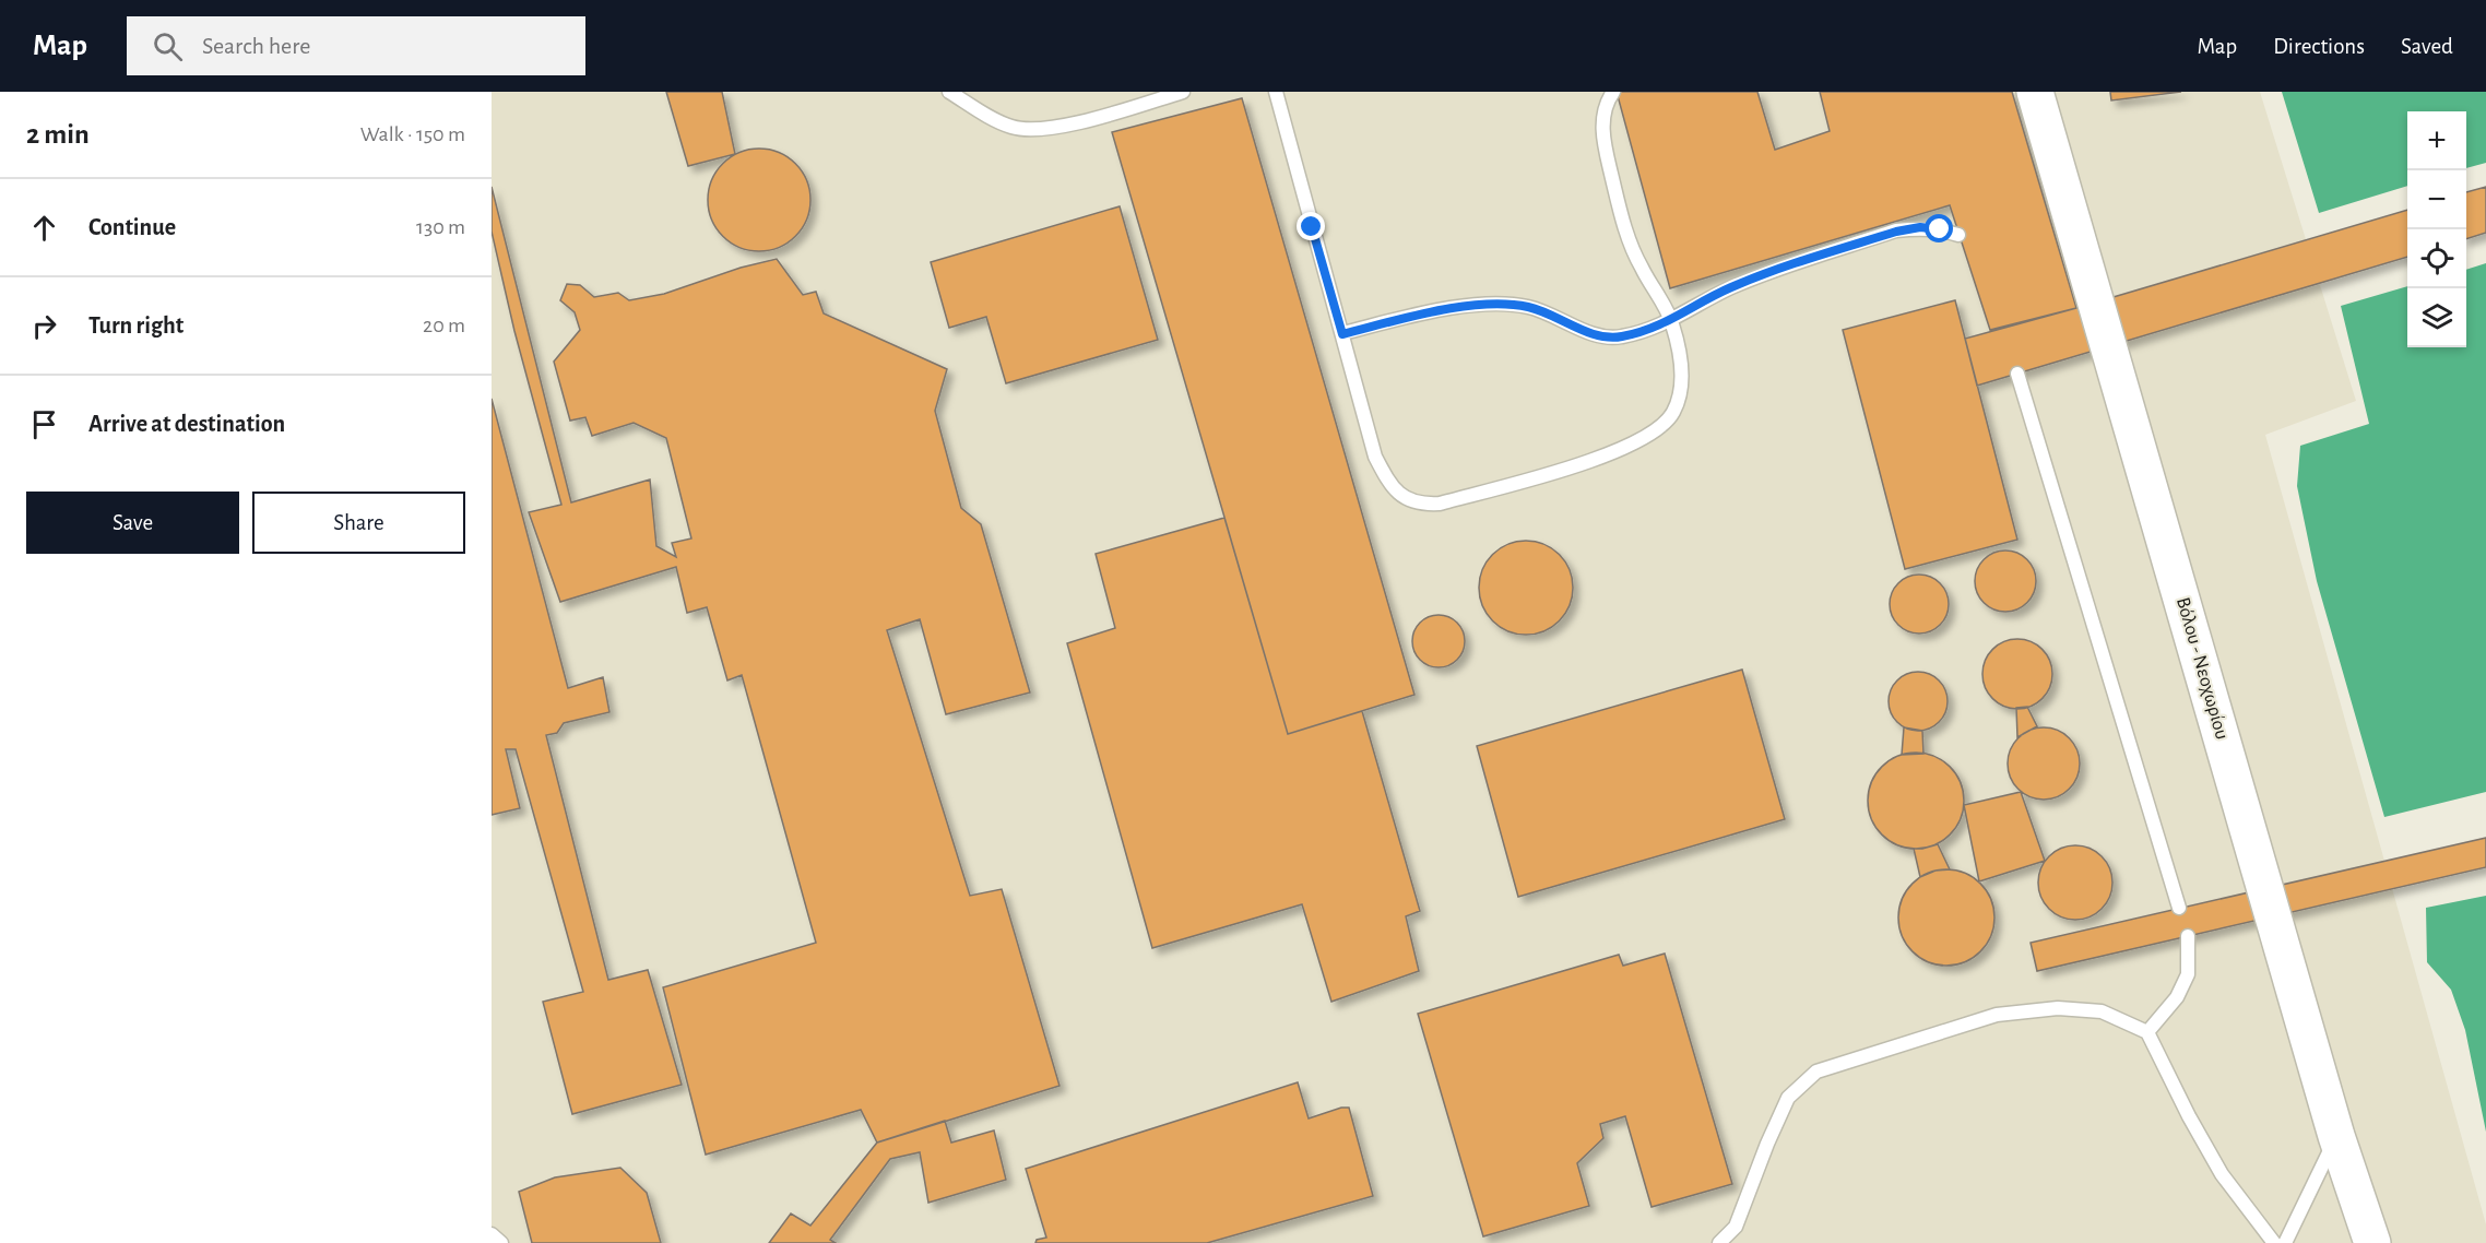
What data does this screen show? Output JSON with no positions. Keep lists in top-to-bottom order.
{
  "streets": {
    "main road": ["Βόλου - Νεοχωρίου"]
  },
  "page": {
    "header": "Map",
    "search": "Search here",
    "nav": ["Map", "Directions", "Saved"],
    "heading": ["2 min", "Walk · 150 m"],
    "map_buttons": ["+", "−"],
    "list": [
      ["Continue", "130 m"],
      ["Turn right", "20 m"],
      "Arrive at destination"
    ],
    "buttons": ["Save", "Share"]
  }
}
